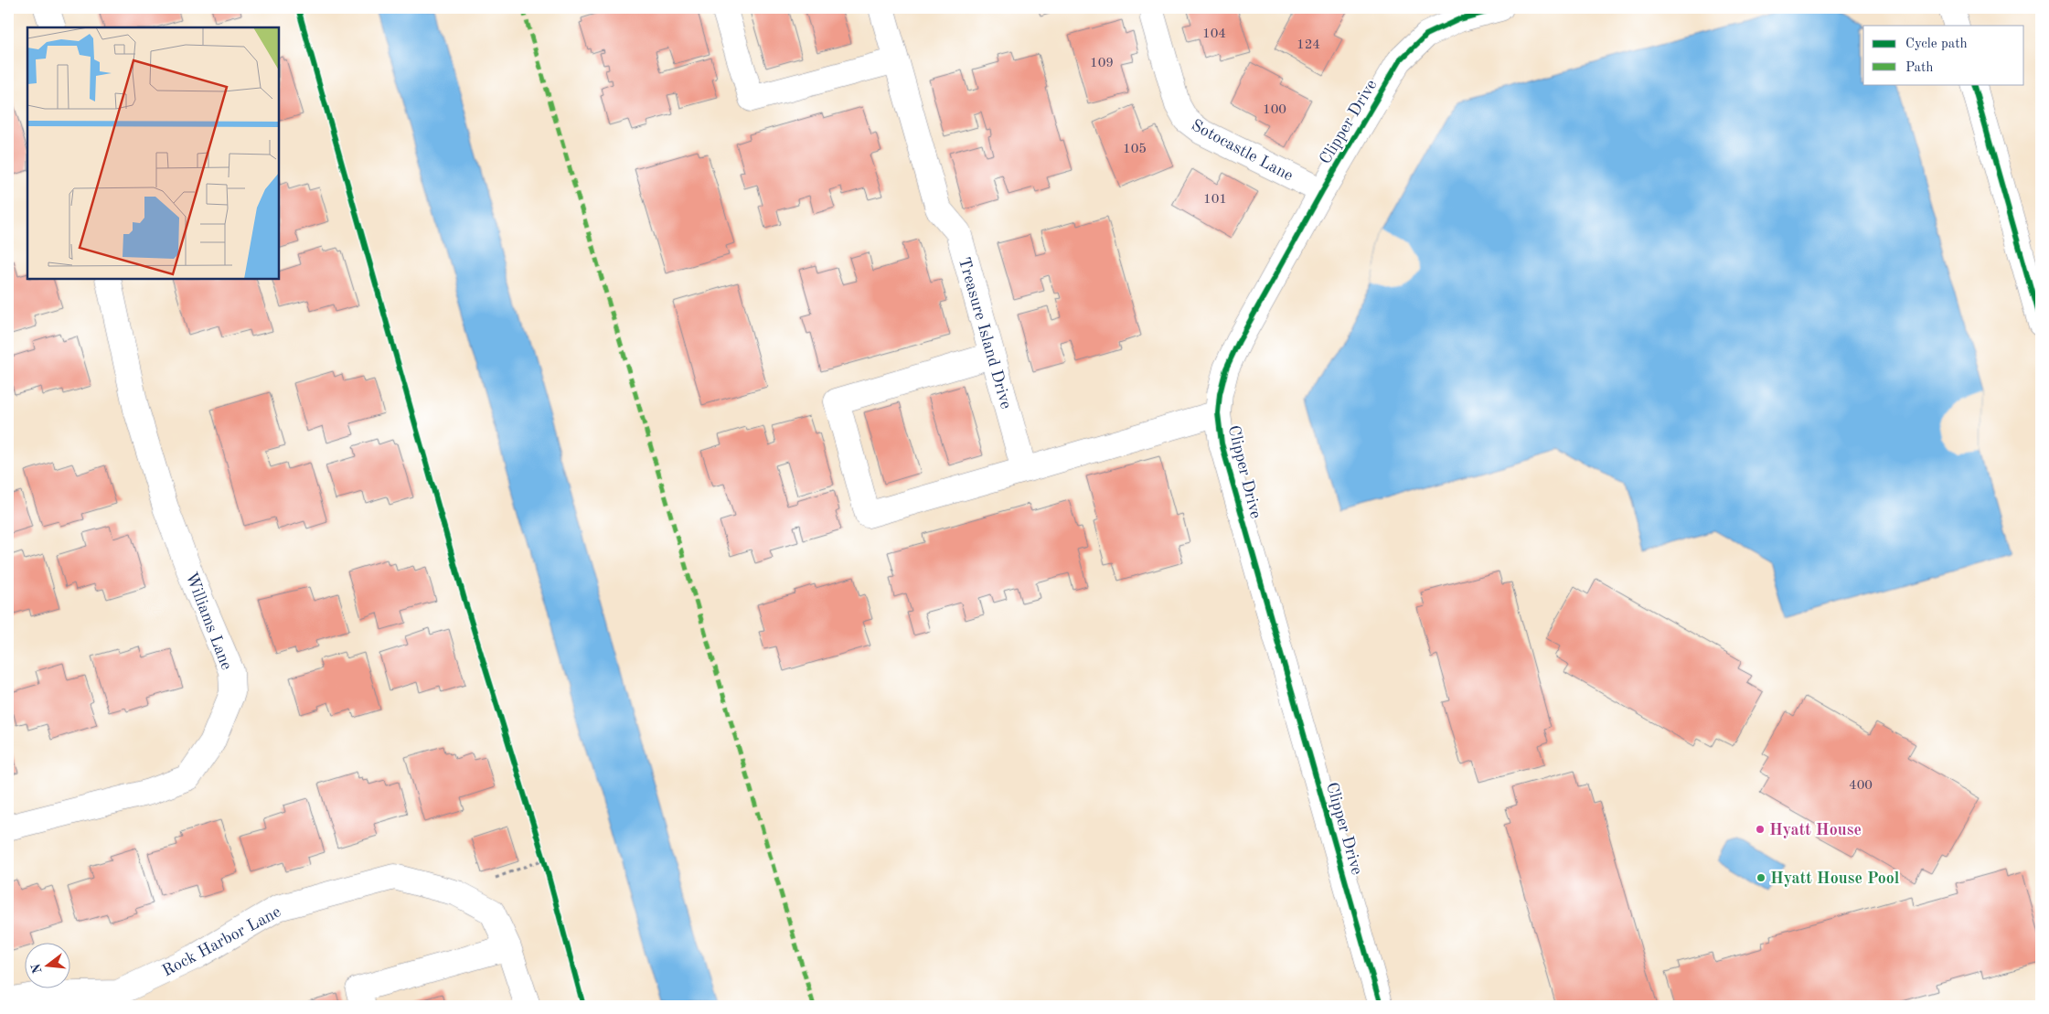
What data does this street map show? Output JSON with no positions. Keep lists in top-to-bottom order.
{
  "streets": {
    "street": [
      "Clipper Drive",
      "Sotocastle Lane",
      "Treasure Island Drive",
      "Williams Lane",
      "Rock Harbor Lane"
    ]
  },
  "crossings": [
    ["Clipper Drive", "Sotocastle Lane"]
  ],
  "places": ["Hyatt House", "Hyatt House Pool"],
  "house_numbers": [
    "104",
    "124",
    "109",
    "100",
    "105",
    "101",
    "400"
  ],
  "legend": ["Cycle path", "Path"],
  "north": "left"
}
